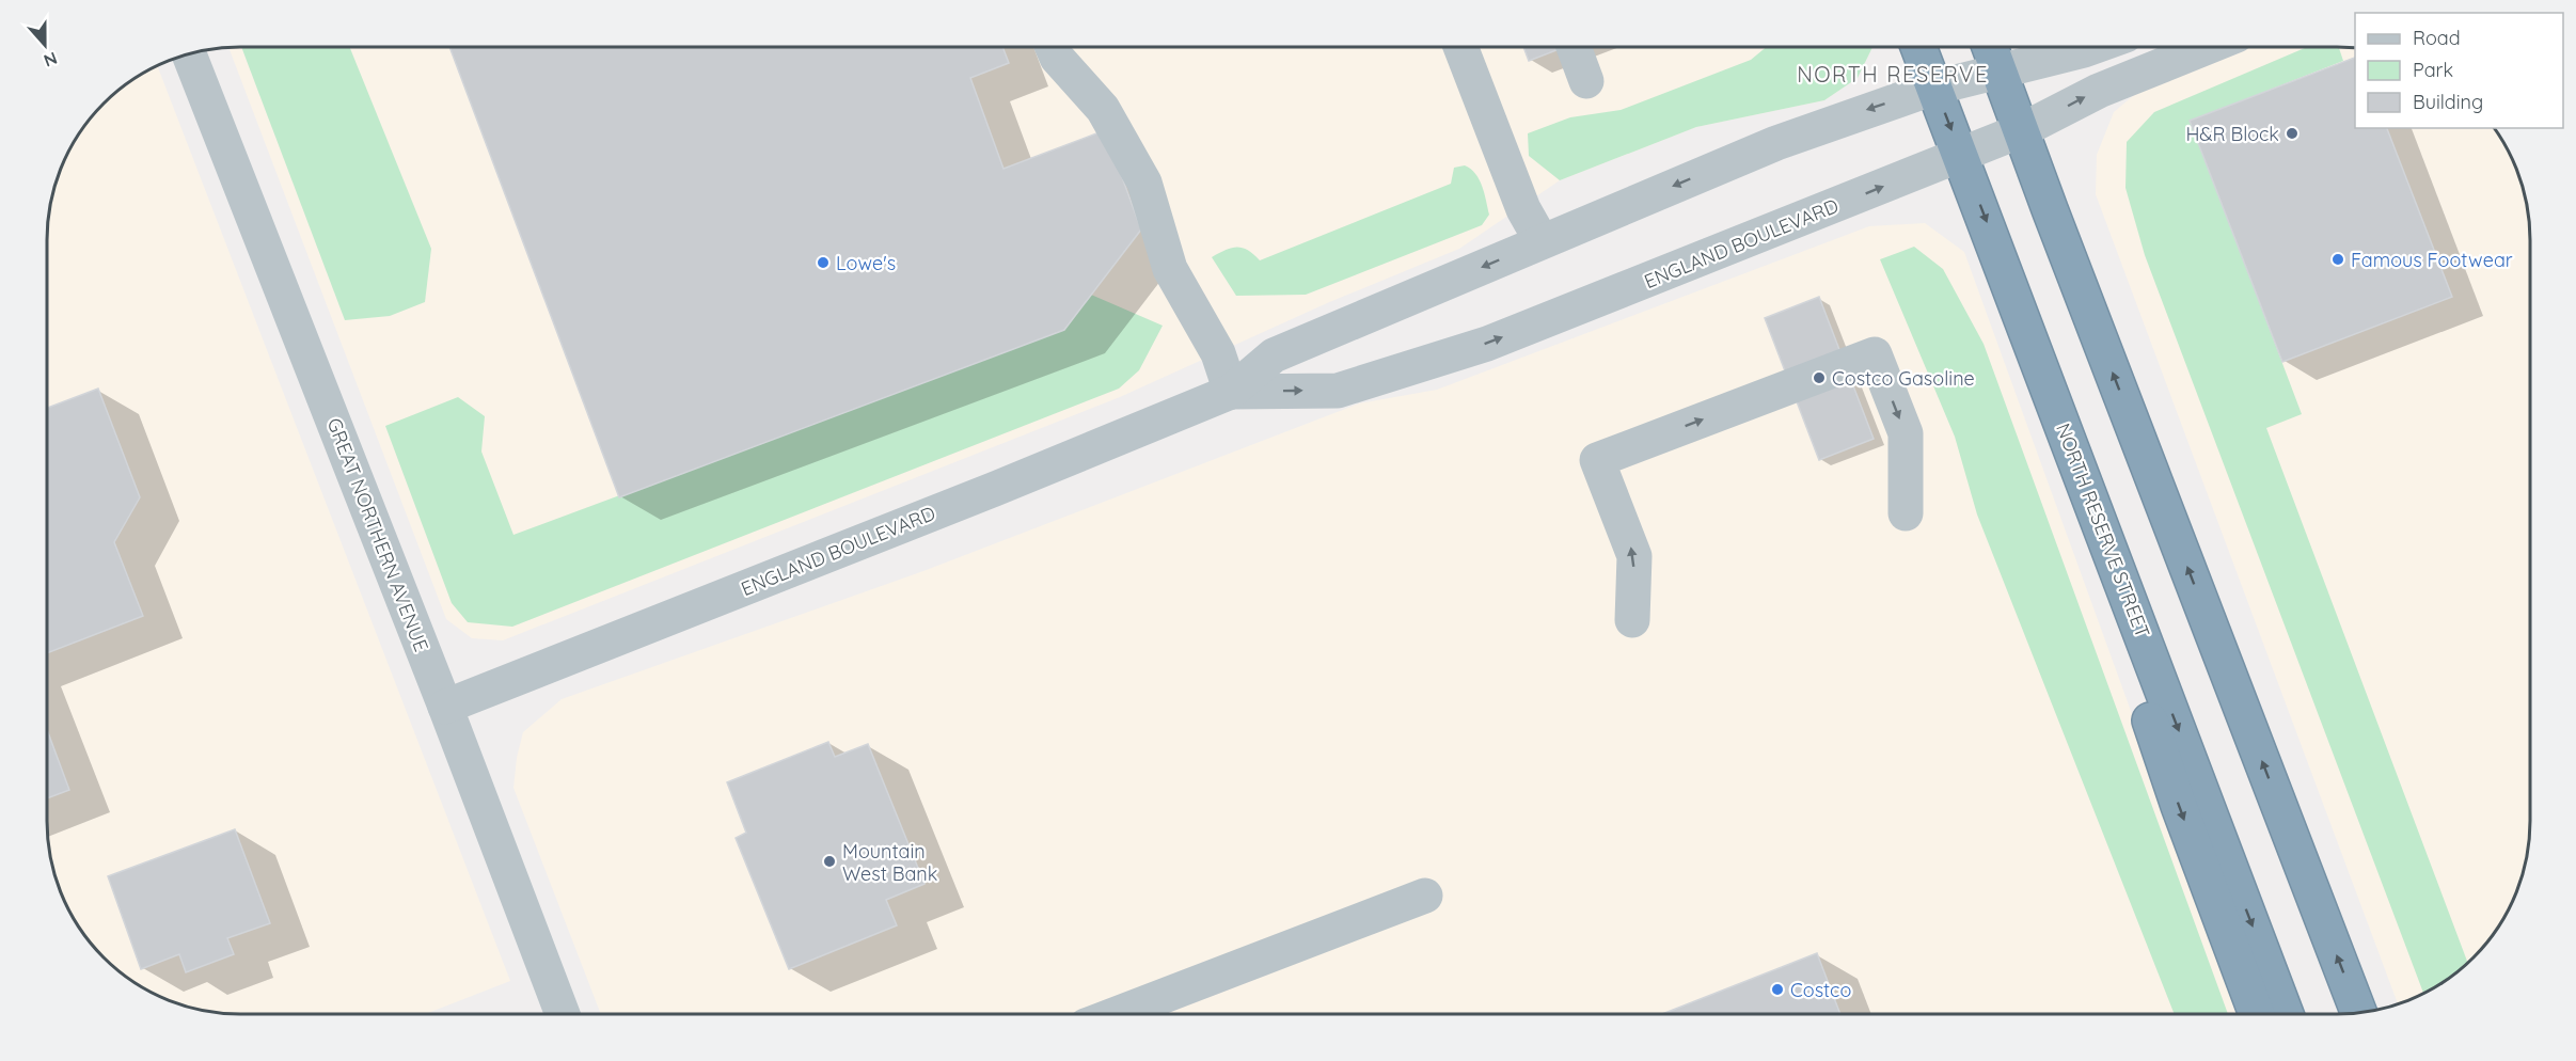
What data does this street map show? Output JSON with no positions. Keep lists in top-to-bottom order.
{
  "streets": {
    "highway": ["NORTH RESERVE STREET"],
    "street": ["ENGLAND BOULEVARD", "GREAT NORTHERN AVENUE"]
  },
  "crossings": [
    ["ENGLAND BOULEVARD", "NORTH RESERVE STREET"],
    ["ENGLAND BOULEVARD", "GREAT NORTHERN AVENUE"]
  ],
  "districts": ["NORTH RESERVE"],
  "places": [
    "H&R Block",
    "Famous Footwear",
    "Lowe's",
    "Costco Gasoline",
    "Mountain West Bank",
    "Costco"
  ],
  "legend": ["Road", "Park", "Building"],
  "north": "bottom"
}
